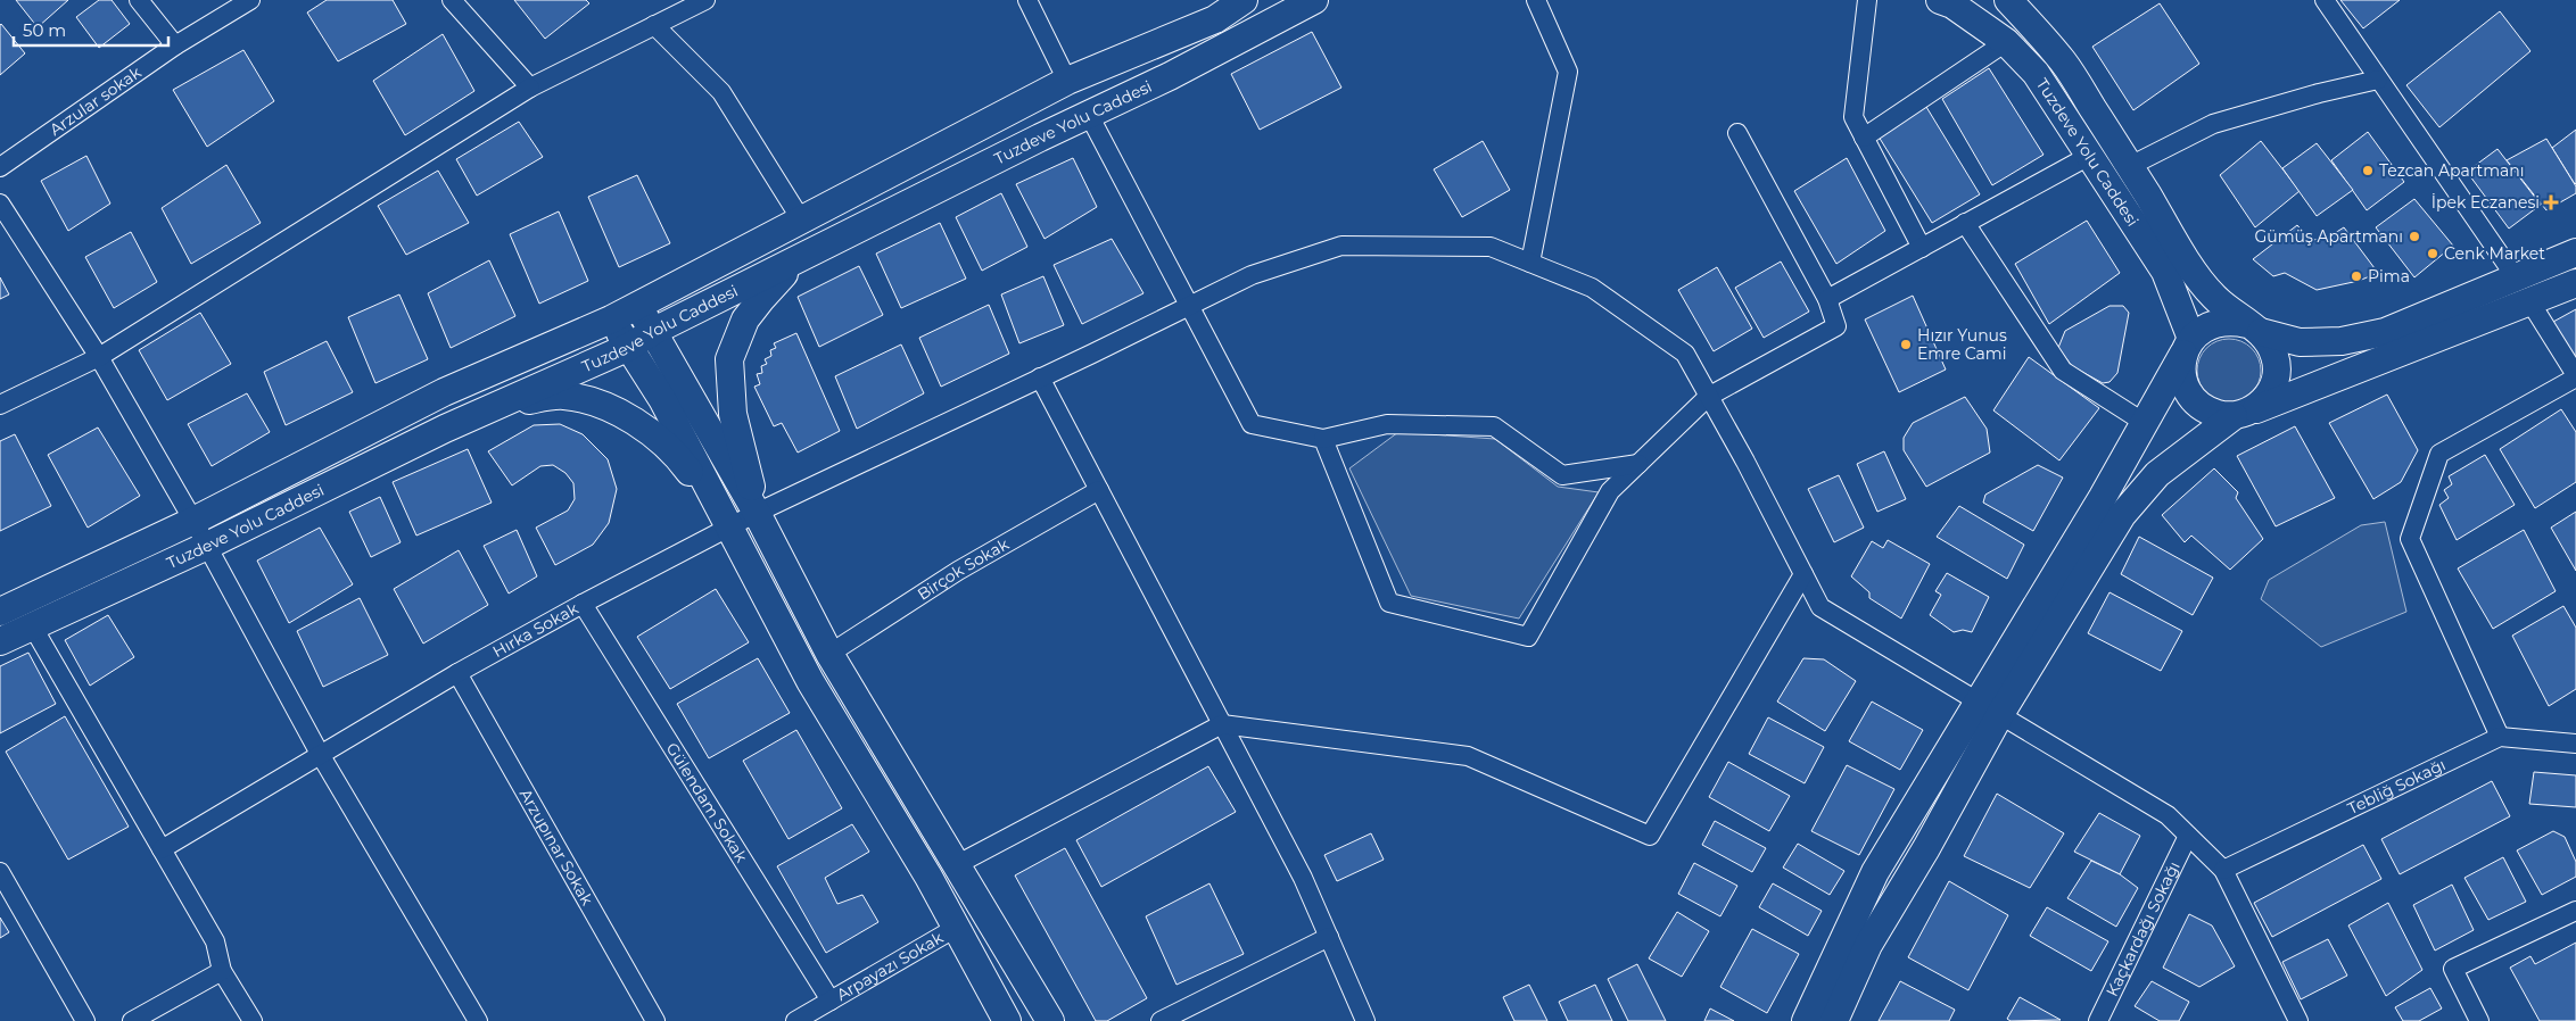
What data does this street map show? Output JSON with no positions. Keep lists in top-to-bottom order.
{
  "streets": {
    "main road": ["Tuzdeve Yolu Caddesi"],
    "street": [
      "Arzular sokak",
      "Birçok Sokak",
      "Hırka Sokak",
      "Tebliğ Sokağı",
      "Gülendam Sokak",
      "Arzupınar Sokak",
      "Kaçkardağı Sokağı",
      "Arpayazı Sokak"
    ]
  },
  "crossings": [
    ["Hırka Sokak", "Tebliğ Sokağı"],
    ["Hırka Sokak", "Gülendam Sokak"],
    ["Hırka Sokak", "Arzupınar Sokak"],
    ["Hırka Sokak", "Kaçkardağı Sokağı"],
    ["Gülendam Sokak", "Arpayazı Sokak"]
  ],
  "places": {
    "other": [
      "Tezcan Apartmanı",
      "Gümüş Apartmanı",
      "Cenk Market",
      "Pima",
      "Hızır Yunus Emre Cami"
    ],
    "health": ["İpek Eczanesi"]
  },
  "scale_bar": "50 m"
}
